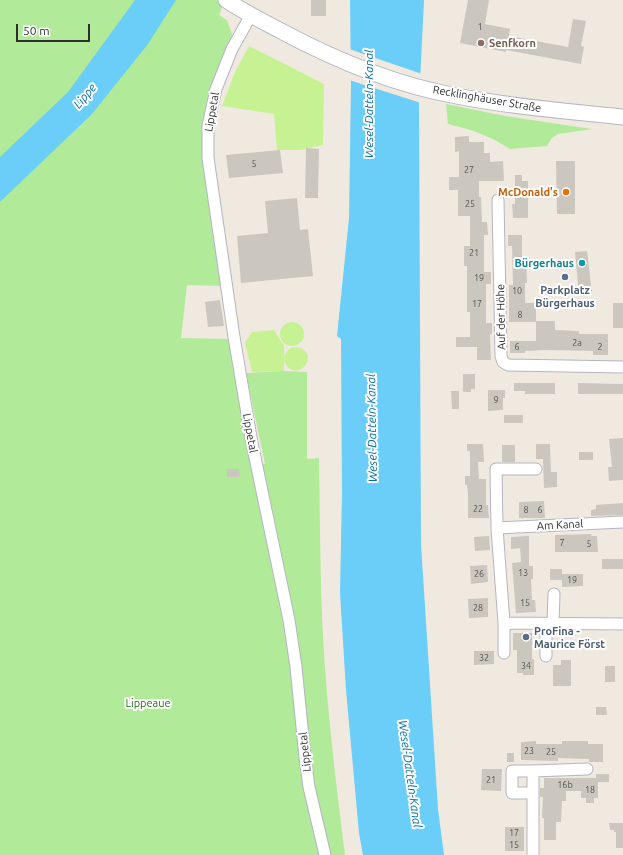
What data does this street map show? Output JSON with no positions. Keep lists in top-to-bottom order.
{
  "streets": {
    "main road": ["Recklinghäuser Straße"],
    "street": ["Lippetal", "Auf der Höhe", "Am Kanal"]
  },
  "crossings": [
    ["Recklinghäuser Straße", "Lippetal"]
  ],
  "water": ["Lippe", "Wesel-Datteln-Kanal"],
  "parks": ["Lippeaue"],
  "places": [
    "Senfkorn",
    "McDonald's",
    "Bürgerhaus",
    "Parkplatz Bürgerhaus",
    "ProFina - Maurice Först"
  ],
  "house_numbers": [
    "1",
    "5",
    "27",
    "25",
    "21",
    "19",
    "10",
    "17",
    "8",
    "2a",
    "6",
    "2",
    "9",
    "22",
    "8",
    "6",
    "7",
    "5",
    "13",
    "26",
    "19",
    "15",
    "28",
    "32",
    "34",
    "23",
    "25",
    "21",
    "16b",
    "18",
    "17",
    "15"
  ],
  "scale_bar": "50 m"
}
